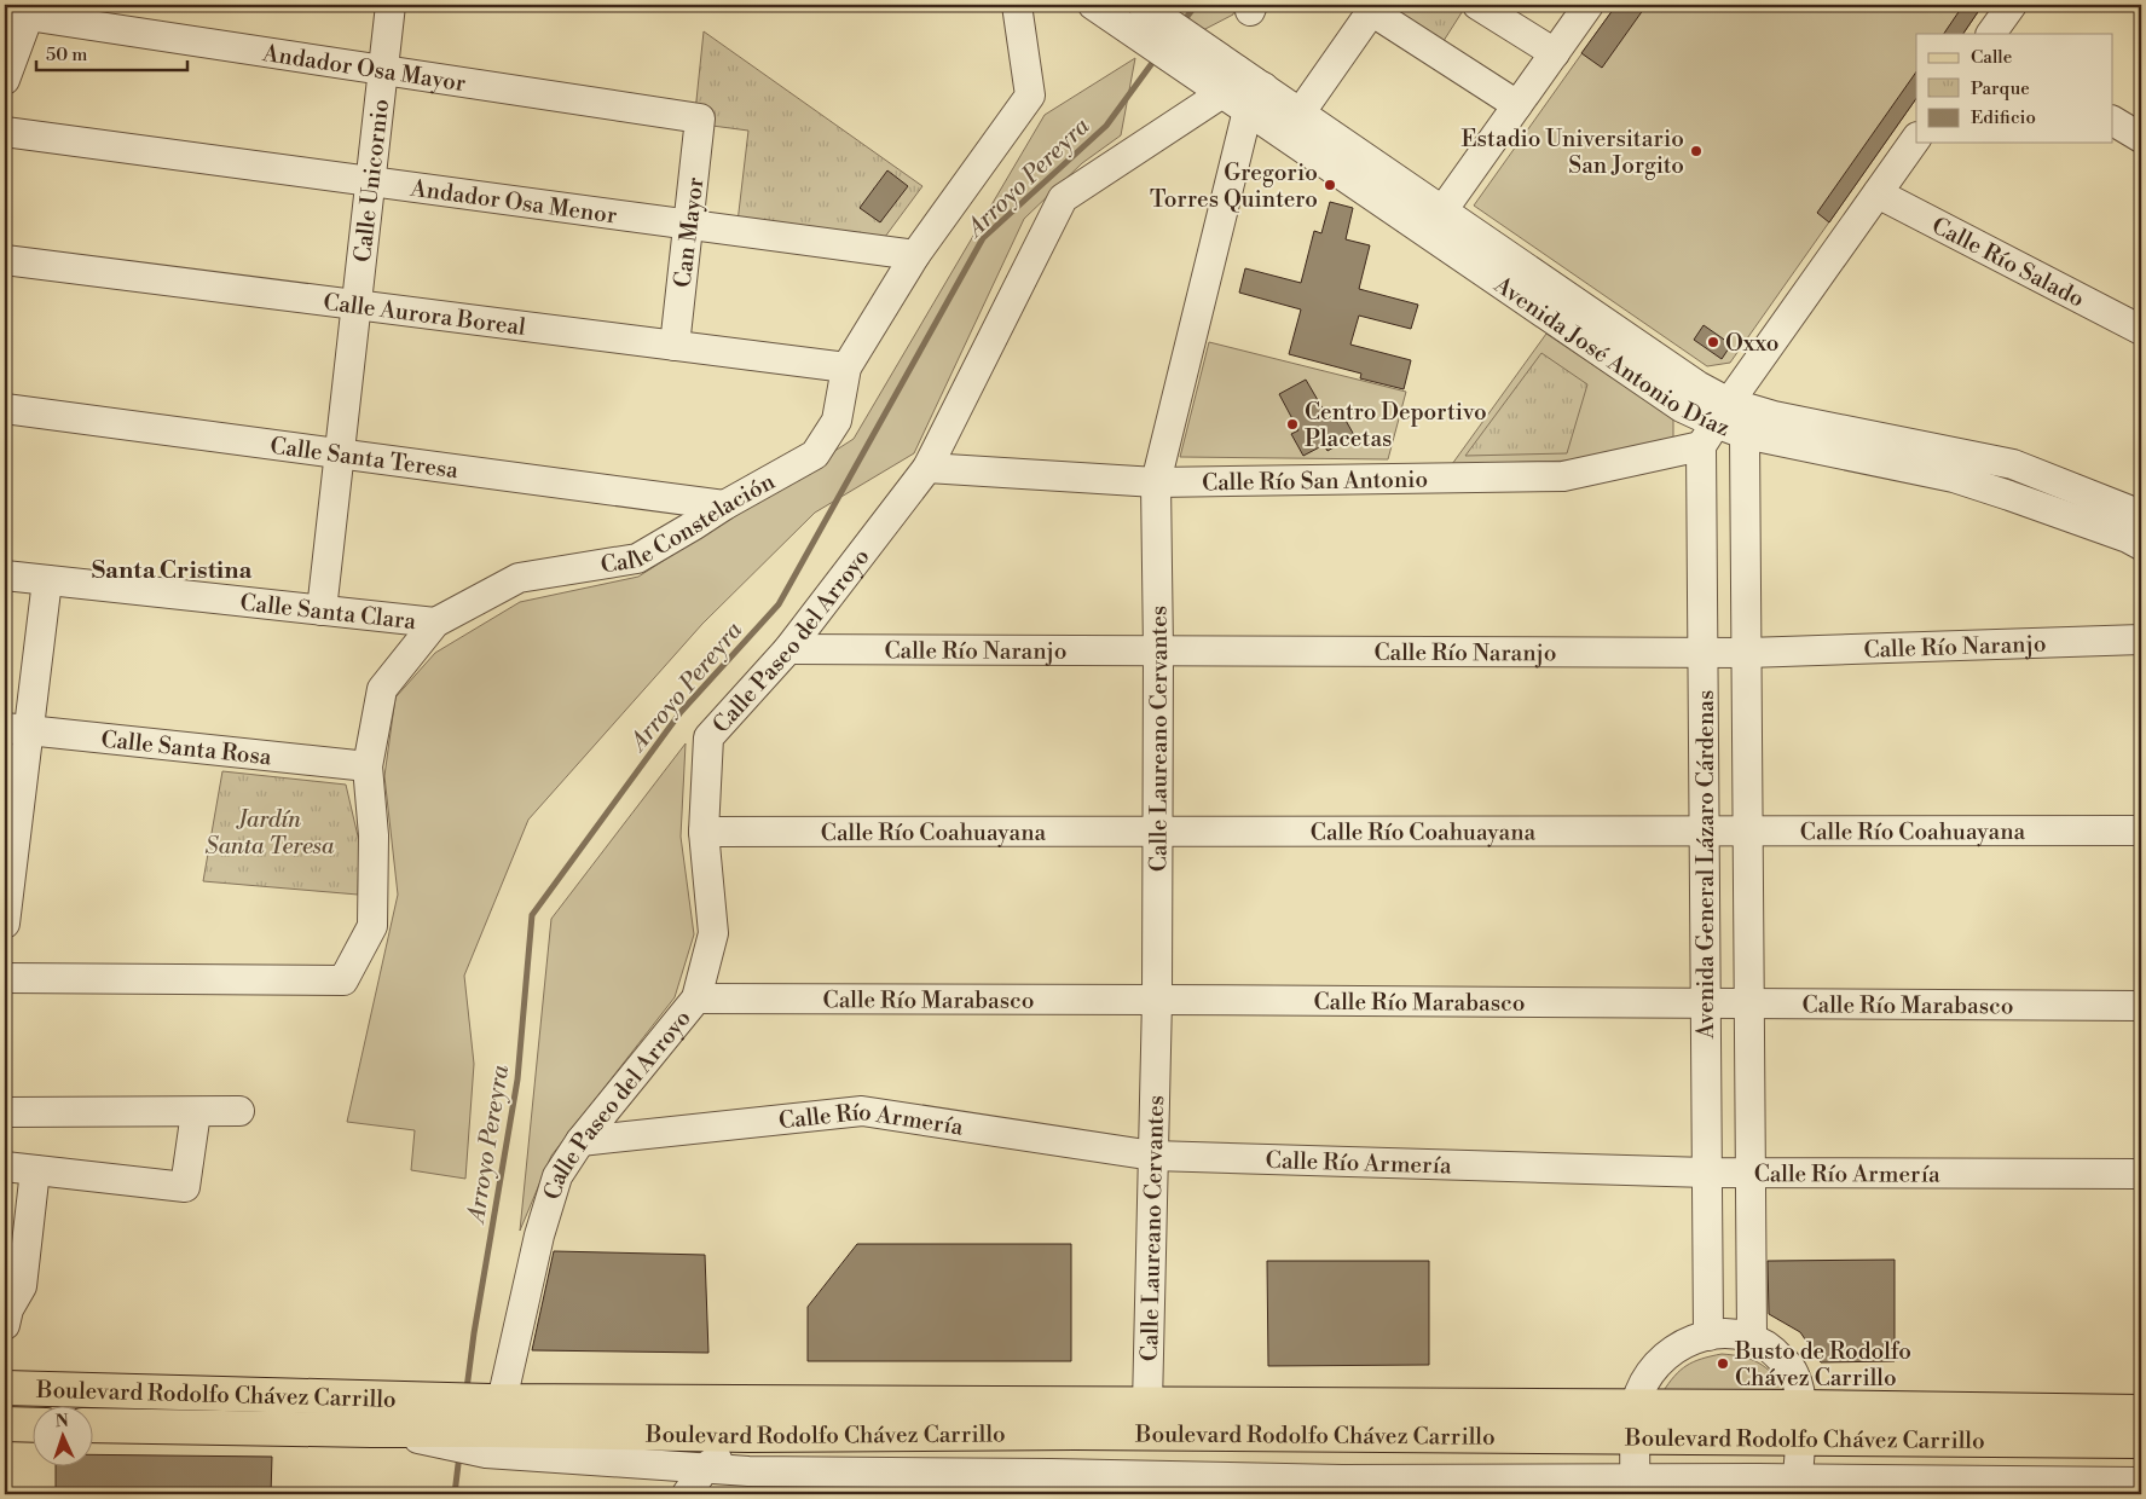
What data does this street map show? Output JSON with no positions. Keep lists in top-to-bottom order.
{
  "streets": {
    "main road": ["Boulevard Rodolfo Chávez Carrillo"],
    "street": [
      "Andador Osa Mayor",
      "Calle Unicornio",
      "Andador Osa Menor",
      "Can Mayor",
      "Calle Río Salado",
      "Calle Aurora Boreal",
      "Avenida José Antonio Díaz",
      "Calle Santa Teresa",
      "Calle Río San Antonio",
      "Calle Constelación",
      "Calle Santa Clara",
      "Calle Paseo del Arroyo",
      "Calle Río Naranjo",
      "Calle Laureano Cervantes",
      "Calle Santa Rosa",
      "Calle Río Coahuayana",
      "Avenida General Lázaro Cárdenas",
      "Calle Río Marabasco",
      "Calle Río Armería"
    ]
  },
  "crossings": [
    ["Andador Osa Mayor", "Calle Unicornio"],
    ["Andador Osa Mayor", "Can Mayor"],
    ["Calle Unicornio", "Andador Osa Menor"],
    ["Calle Unicornio", "Calle Aurora Boreal"],
    ["Calle Unicornio", "Calle Santa Teresa"],
    ["Calle Unicornio", "Calle Santa Clara"],
    ["Andador Osa Menor", "Can Mayor"],
    ["Andador Osa Menor", "Calle Constelación"],
    ["Can Mayor", "Calle Aurora Boreal"],
    ["Calle Aurora Boreal", "Calle Constelación"],
    ["Avenida José Antonio Díaz", "Calle Río San Antonio"],
    ["Avenida José Antonio Díaz", "Calle Paseo del Arroyo"],
    ["Avenida José Antonio Díaz", "Calle Laureano Cervantes"],
    ["Avenida José Antonio Díaz", "Avenida General Lázaro Cárdenas"],
    ["Calle Santa Teresa", "Calle Constelación"],
    ["Calle Río San Antonio", "Calle Paseo del Arroyo"],
    ["Calle Río San Antonio", "Calle Laureano Cervantes"],
    ["Calle Río San Antonio", "Avenida General Lázaro Cárdenas"],
    ["Calle Constelación", "Calle Santa Clara"],
    ["Calle Constelación", "Calle Santa Rosa"],
    ["Calle Paseo del Arroyo", "Calle Río Naranjo"],
    ["Calle Paseo del Arroyo", "Calle Río Coahuayana"],
    ["Calle Paseo del Arroyo", "Calle Río Marabasco"],
    ["Calle Paseo del Arroyo", "Calle Río Armería"],
    ["Calle Paseo del Arroyo", "Boulevard Rodolfo Chávez Carrillo"],
    ["Calle Río Naranjo", "Calle Laureano Cervantes"],
    ["Calle Río Naranjo", "Avenida General Lázaro Cárdenas"],
    ["Calle Laureano Cervantes", "Calle Río Coahuayana"],
    ["Calle Laureano Cervantes", "Calle Río Marabasco"],
    ["Calle Laureano Cervantes", "Calle Río Armería"],
    ["Calle Laureano Cervantes", "Boulevard Rodolfo Chávez Carrillo"],
    ["Calle Río Coahuayana", "Avenida General Lázaro Cárdenas"],
    ["Avenida General Lázaro Cárdenas", "Calle Río Marabasco"],
    ["Avenida General Lázaro Cárdenas", "Calle Río Armería"]
  ],
  "districts": ["Santa Cristina"],
  "water": ["Arroyo Pereyra"],
  "parks": ["Jardín Santa Teresa"],
  "places": [
    "Estadio Universitario San Jorgito",
    "Gregorio Torres Quintero",
    "Oxxo",
    "Centro Deportivo Placetas",
    "Busto de Rodolfo Chávez Carrillo"
  ],
  "legend": ["Calle", "Parque", "Edificio"],
  "scale_bar": "50 m",
  "north": "top"
}
